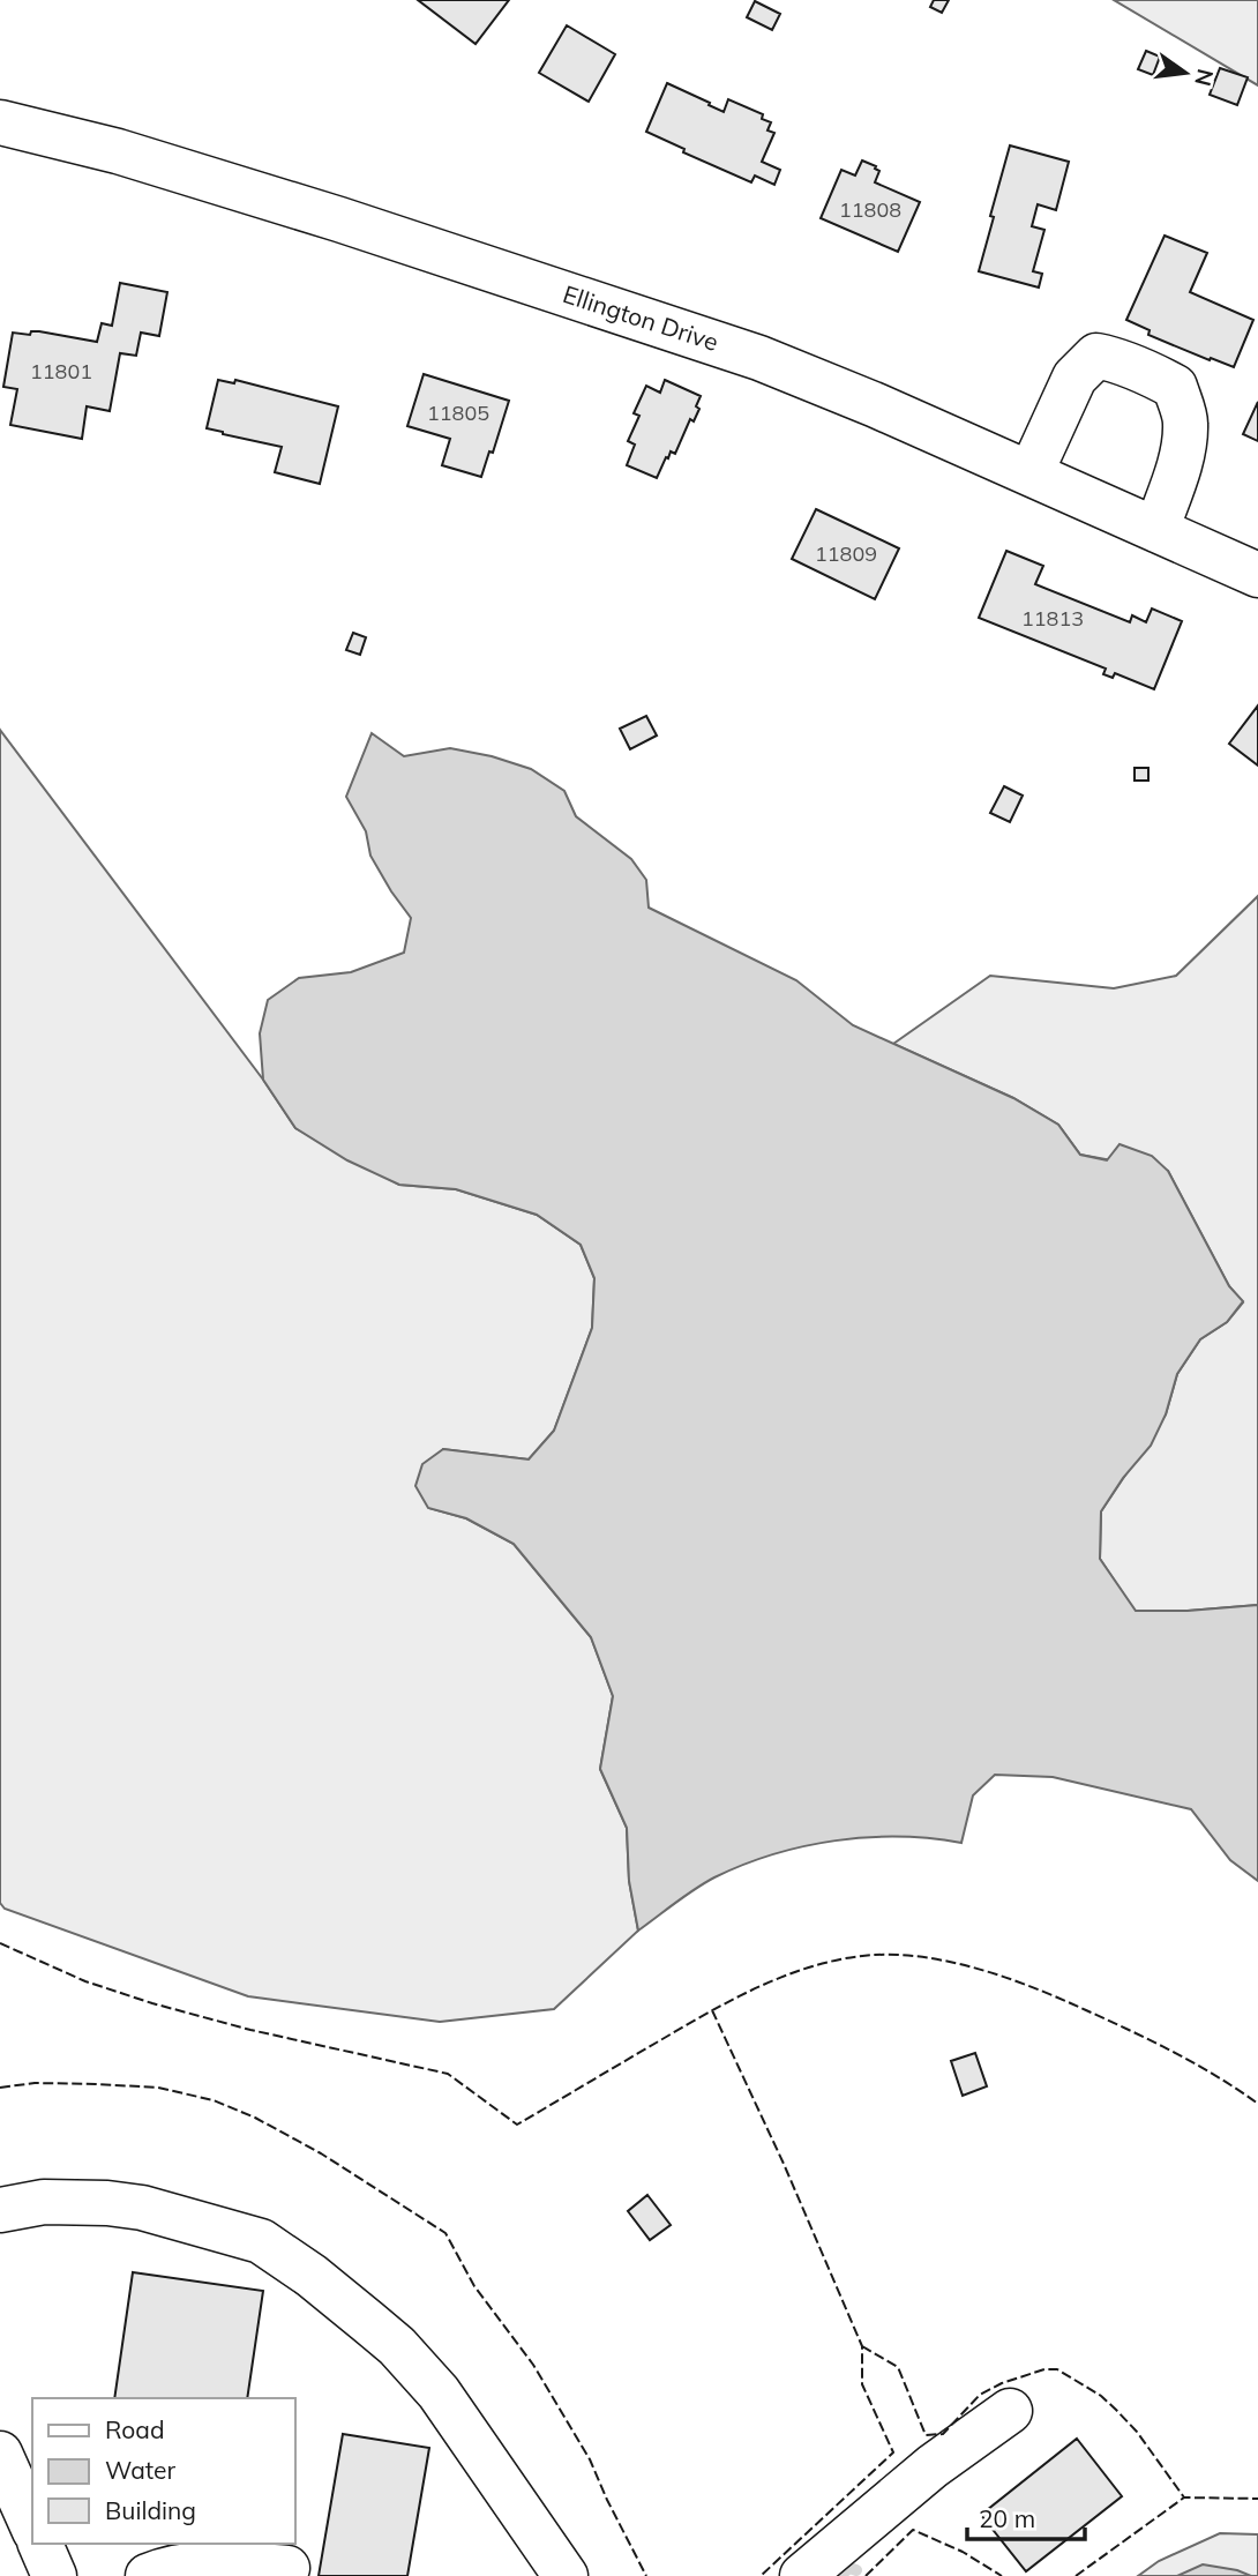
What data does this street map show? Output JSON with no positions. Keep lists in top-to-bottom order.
{
  "streets": {
    "street": ["Ellington Drive"]
  },
  "house_numbers": [
    "11808",
    "11801",
    "11805",
    "11809",
    "11813"
  ],
  "legend": ["Road", "Water", "Building"],
  "scale_bar": "20 m",
  "north": "right"
}
